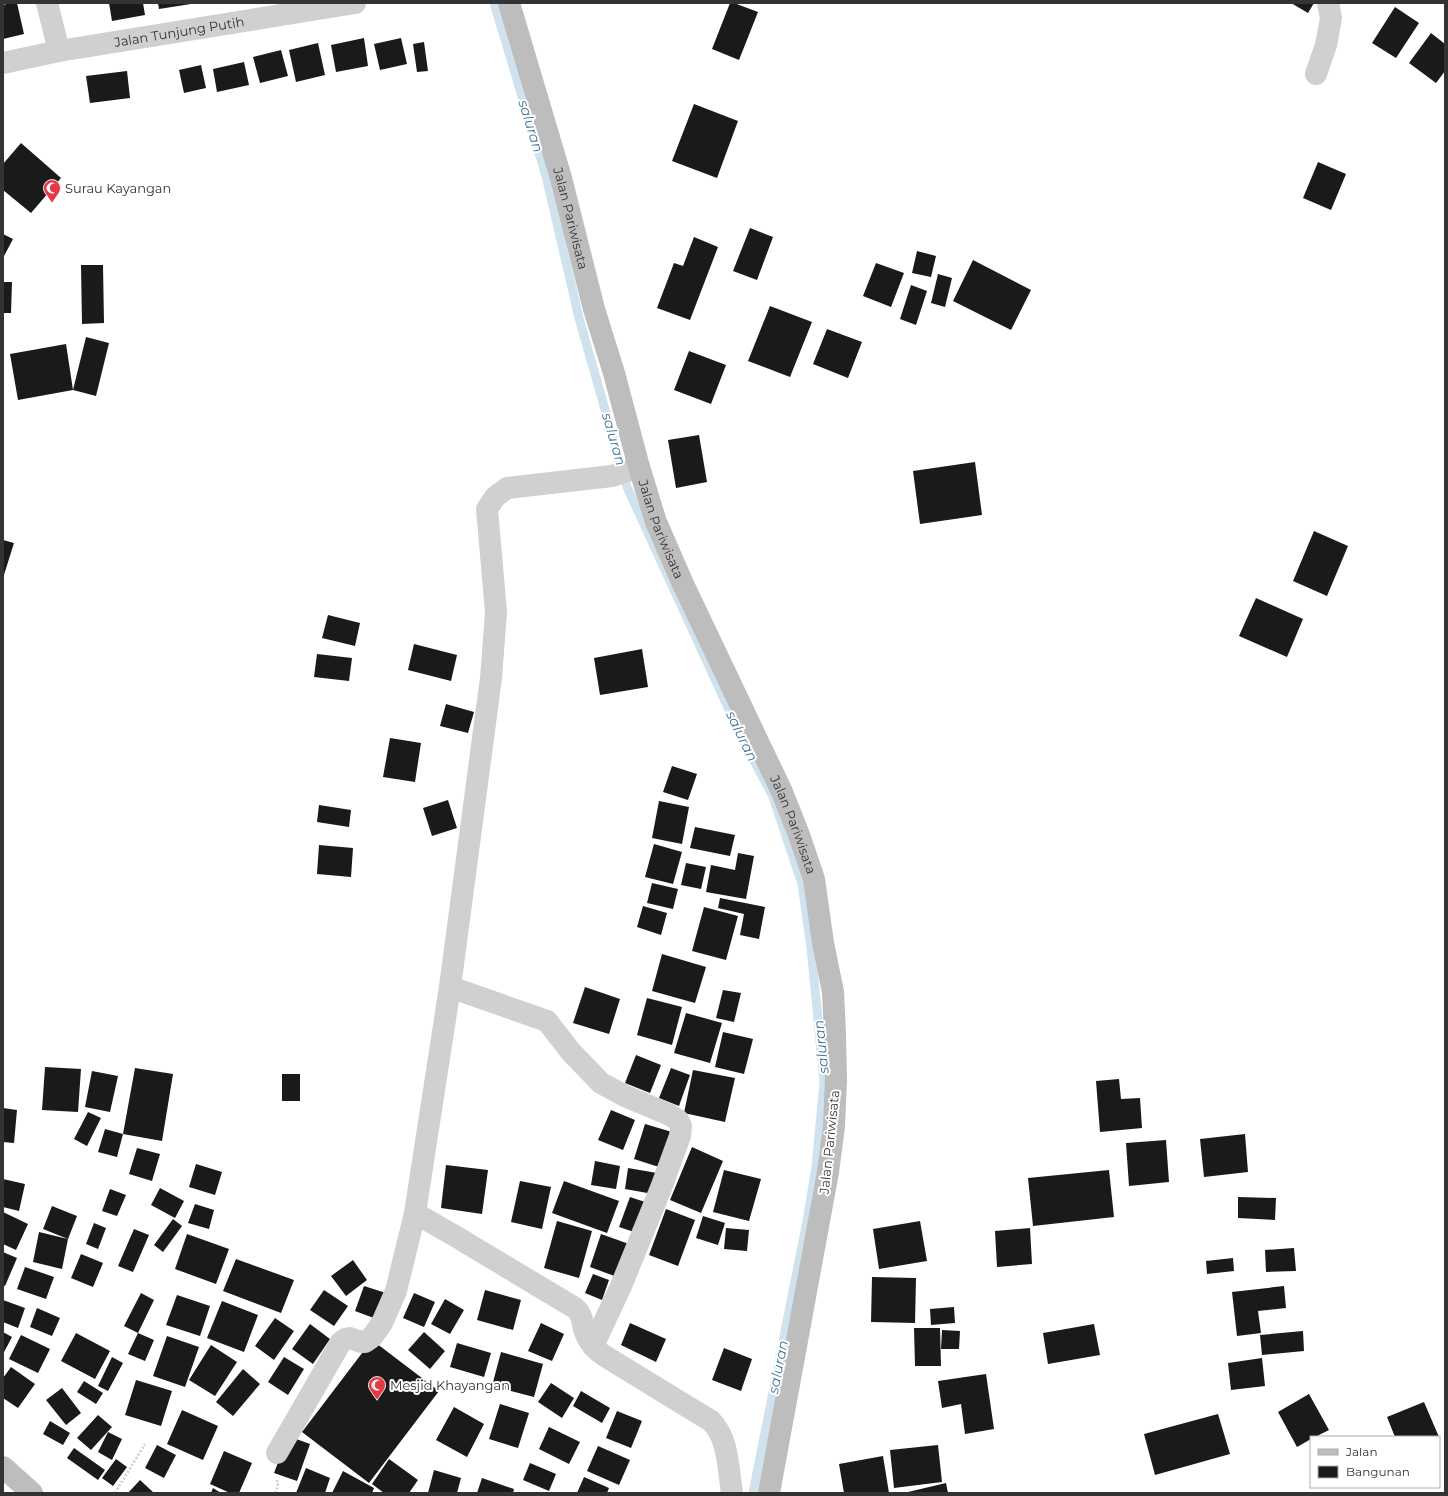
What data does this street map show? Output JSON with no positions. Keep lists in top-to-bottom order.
{
  "streets": {
    "street": ["Jalan Tunjung Putih", "Jalan Pariwisata"]
  },
  "water": ["saluran"],
  "places": {
    "mosque": ["Surau Kayangan", "Mesjid Khayangan"]
  },
  "legend": ["Jalan", "Bangunan"]
}
